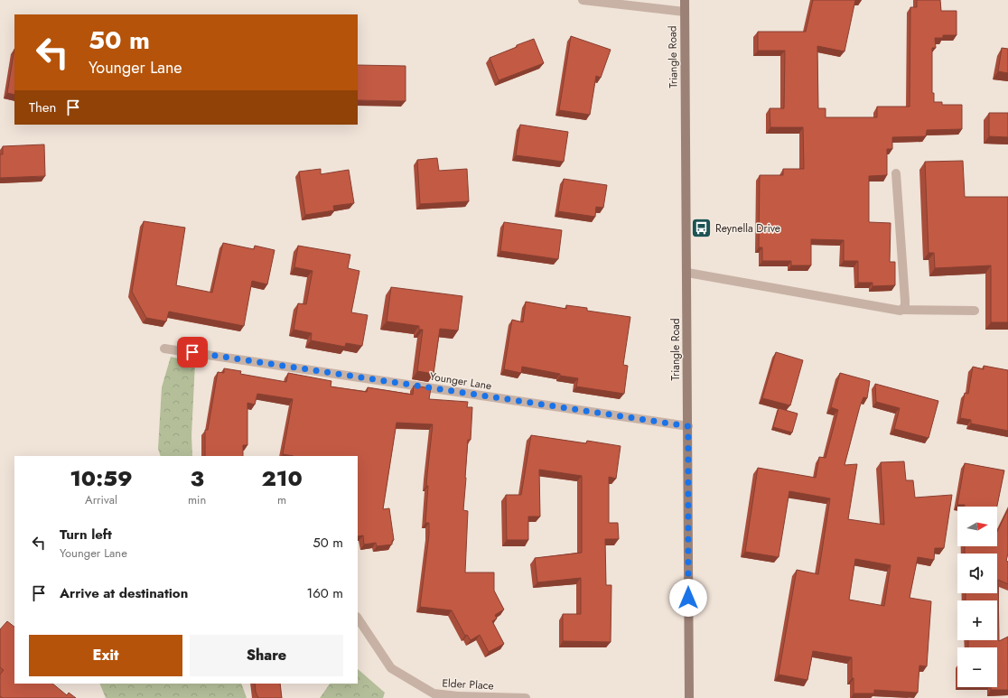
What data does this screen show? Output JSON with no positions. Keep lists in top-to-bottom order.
{
  "streets": {
    "main road": ["Triangle Road"],
    "street": ["Younger Lane", "Elder Place"]
  },
  "crossings": [
    ["Triangle Road", "Younger Lane"]
  ],
  "places": {
    "bus stop": ["Reynella Drive"]
  },
  "north": "right",
  "page": {
    "turn": ["50 m", "Younger Lane"],
    "then": "Then",
    "eta": [
      "10:59",
      "Arrival",
      "3",
      "min",
      "210",
      "m"
    ],
    "map_buttons": ["+", "−"],
    "list": [
      {
        "name": "Turn left",
        "note": "Younger Lane",
        "value": "50 m"
      },
      {
        "name": "Arrive at destination",
        "value": "160 m"
      }
    ],
    "buttons": ["Exit", "Share"]
  }
}
